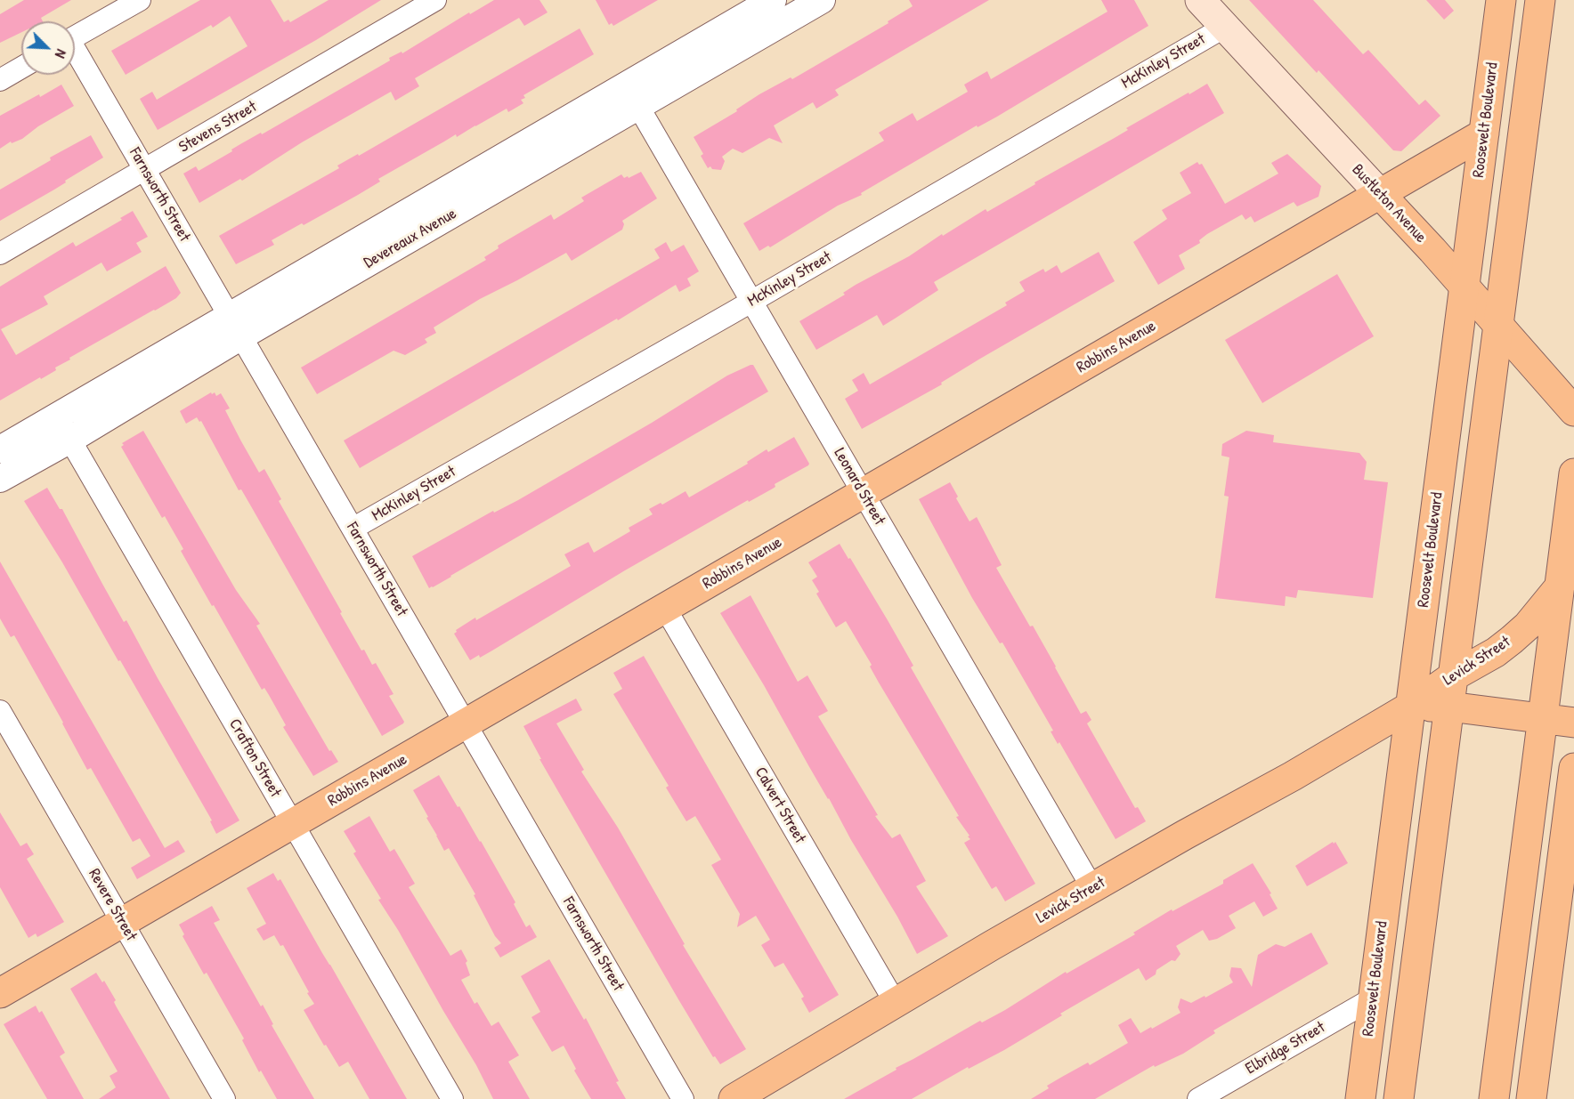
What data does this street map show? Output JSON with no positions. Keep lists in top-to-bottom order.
{
  "streets": {
    "main road": [
      "Roosevelt Boulevard",
      "Bustleton Avenue",
      "Robbins Avenue",
      "Levick Street"
    ],
    "street": [
      "McKinley Street",
      "Stevens Street",
      "Farnsworth Street",
      "Devereaux Avenue",
      "Leonard Street",
      "Crafton Street",
      "Calvert Street",
      "Revere Street",
      "Elbridge Street"
    ]
  },
  "crossings": [
    ["McKinley Street", "Farnsworth Street"],
    ["McKinley Street", "Bustleton Avenue"],
    ["McKinley Street", "Leonard Street"],
    ["Roosevelt Boulevard", "Bustleton Avenue"],
    ["Roosevelt Boulevard", "Robbins Avenue"],
    ["Roosevelt Boulevard", "Levick Street"],
    ["Roosevelt Boulevard", "Elbridge Street"],
    ["Stevens Street", "Farnsworth Street"],
    ["Farnsworth Street", "Devereaux Avenue"],
    ["Farnsworth Street", "Robbins Avenue"],
    ["Bustleton Avenue", "Robbins Avenue"],
    ["Devereaux Avenue", "Leonard Street"],
    ["Devereaux Avenue", "Crafton Street"],
    ["Robbins Avenue", "Leonard Street"],
    ["Robbins Avenue", "Crafton Street"],
    ["Robbins Avenue", "Calvert Street"],
    ["Robbins Avenue", "Revere Street"],
    ["Leonard Street", "Levick Street"],
    ["Levick Street", "Calvert Street"]
  ],
  "north": "bottom right"
}
